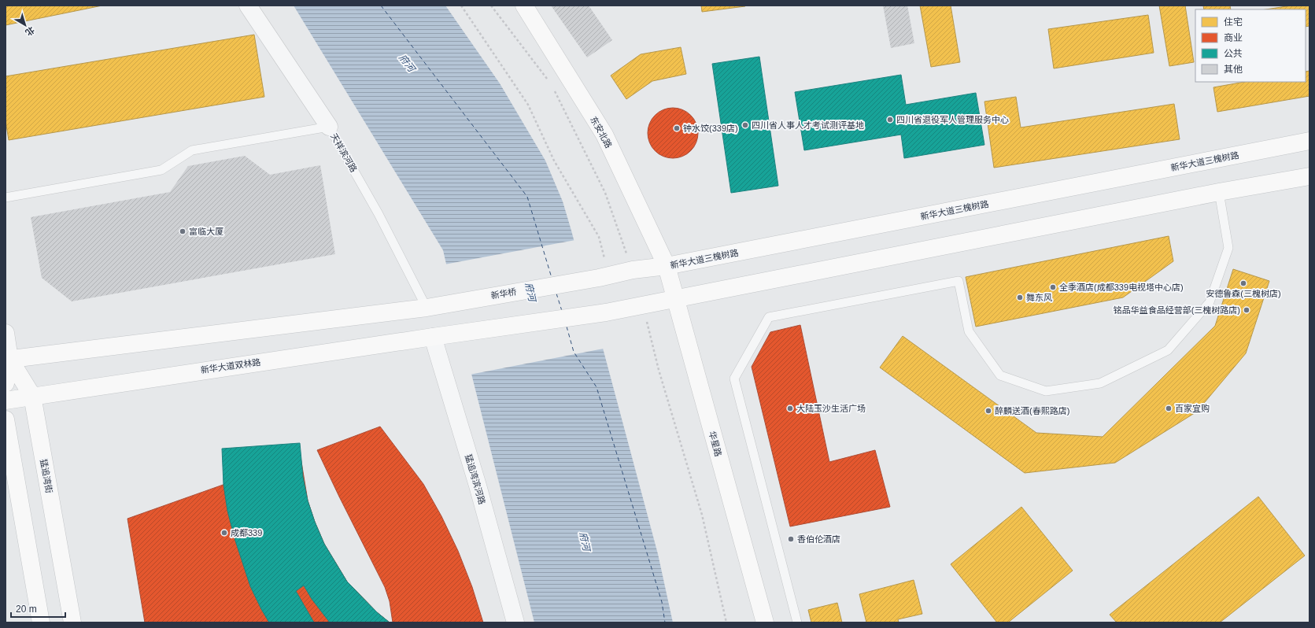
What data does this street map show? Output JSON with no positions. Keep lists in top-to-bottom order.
{
  "streets": {
    "main road": [
      "东安北路",
      "新华大道三槐树路",
      "新华桥",
      "新华大道双林路",
      "华星路",
      "猛追湾街"
    ],
    "street": ["天祥滨河路", "猛追湾滨河路"]
  },
  "crossings": [
    ["东安北路", "新华大道三槐树路"],
    ["东安北路", "华星路"],
    ["天祥滨河路", "新华桥"],
    ["新华大道三槐树路", "新华桥"],
    ["新华大道三槐树路", "华星路"],
    ["新华大道双林路", "华星路"],
    ["新华大道双林路", "猛追湾街"],
    ["新华大道双林路", "猛追湾滨河路"]
  ],
  "water": ["府河"],
  "places": [
    "四川省退役军人管理服务中心",
    "四川省人事人才考试测评基地",
    "钟水饺(339店)",
    "富临大厦",
    "安德鲁森(三槐树店)",
    "全季酒店(成都339电视塔中心店)",
    "舞东风",
    "铭品华益食品经营部(三槐树路店)",
    "大陆玉沙生活广场",
    "百家宜购",
    "醉麟送酒(春熙路店)",
    "成都339",
    "香伯伦酒店"
  ],
  "legend": [
    "住宅",
    "商业",
    "公共",
    "其他"
  ],
  "scale_bar": "20 m",
  "north": "bottom right"
}
